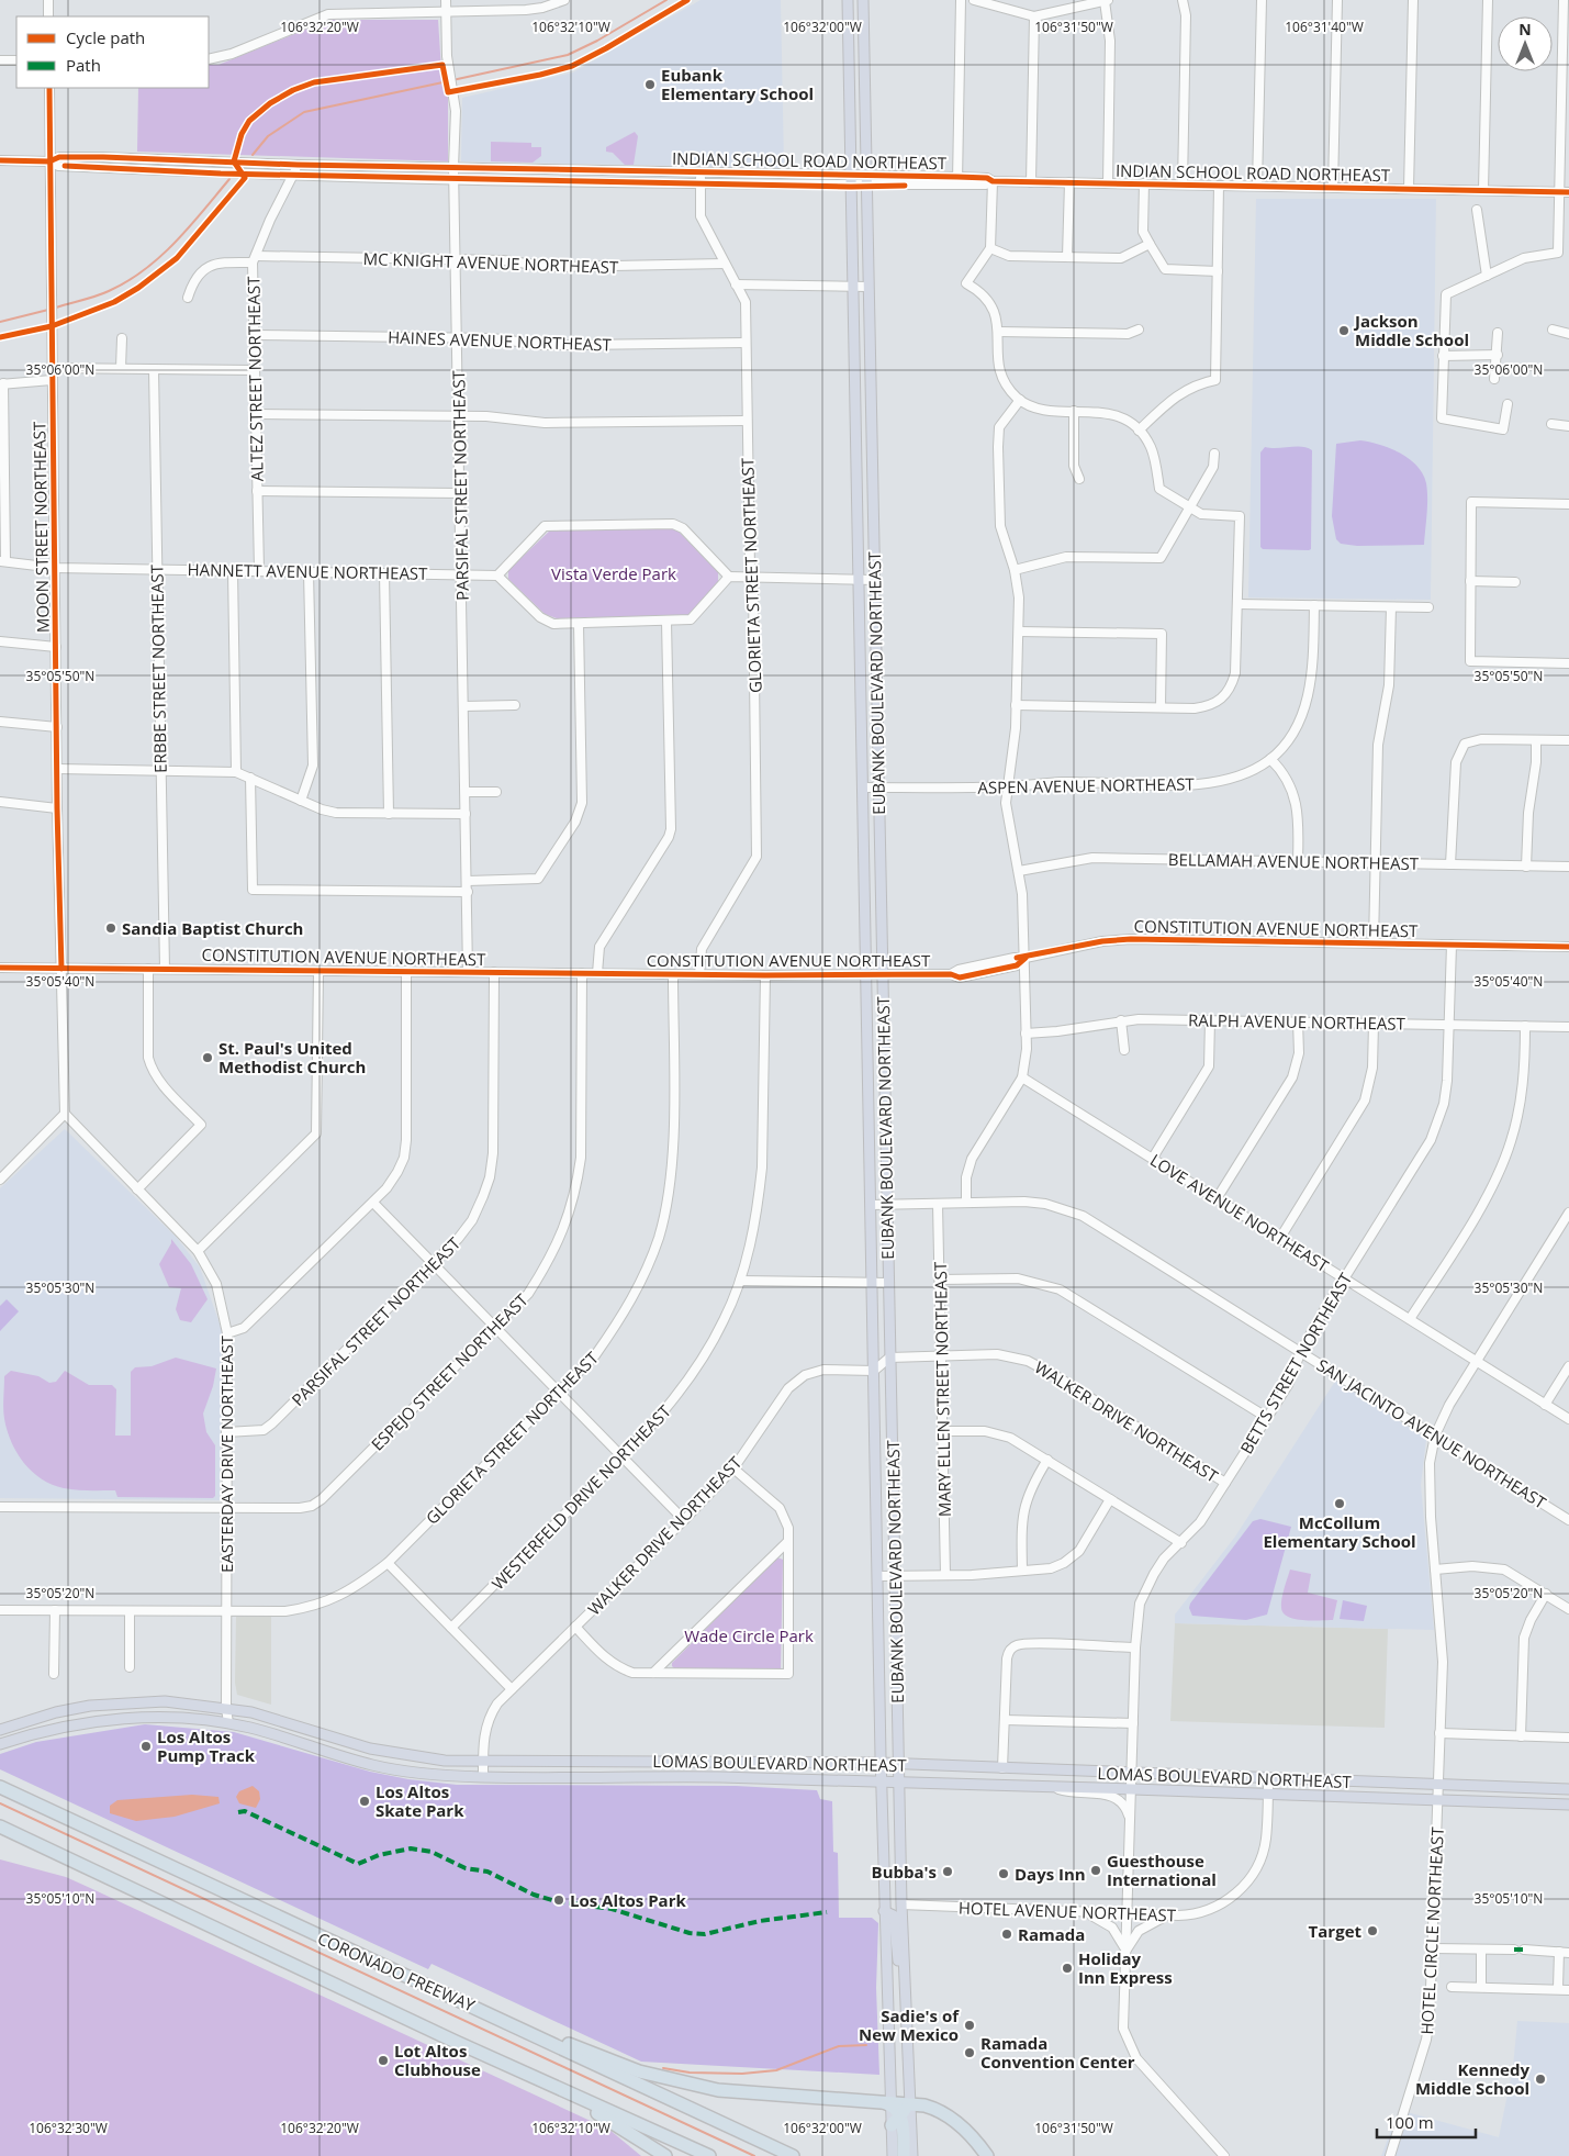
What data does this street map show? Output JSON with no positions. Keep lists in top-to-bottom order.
{
  "streets": {
    "highway": ["CORONADO FREEWAY"],
    "main road": ["EUBANK BOULEVARD NORTHEAST", "LOMAS BOULEVARD NORTHEAST"],
    "street": [
      "INDIAN SCHOOL ROAD NORTHEAST",
      "MC KNIGHT AVENUE NORTHEAST",
      "HAINES AVENUE NORTHEAST",
      "ALTEZ STREET NORTHEAST",
      "PARSIFAL STREET NORTHEAST",
      "MOON STREET NORTHEAST",
      "HANNETT AVENUE NORTHEAST",
      "GLORIETA STREET NORTHEAST",
      "ERBBE STREET NORTHEAST",
      "ASPEN AVENUE NORTHEAST",
      "BELLAMAH AVENUE NORTHEAST",
      "CONSTITUTION AVENUE NORTHEAST",
      "RALPH AVENUE NORTHEAST",
      "LOVE AVENUE NORTHEAST",
      "BETTS STREET NORTHEAST",
      "ESPEJO STREET NORTHEAST",
      "MARY ELLEN STREET NORTHEAST",
      "WALKER DRIVE NORTHEAST",
      "SAN JACINTO AVENUE NORTHEAST",
      "EASTERDAY DRIVE NORTHEAST",
      "WESTERFELD DRIVE NORTHEAST",
      "HOTEL AVENUE NORTHEAST",
      "HOTEL CIRCLE NORTHEAST"
    ]
  },
  "crossings": [
    ["INDIAN SCHOOL ROAD NORTHEAST", "ALTEZ STREET NORTHEAST"],
    ["INDIAN SCHOOL ROAD NORTHEAST", "PARSIFAL STREET NORTHEAST"],
    ["INDIAN SCHOOL ROAD NORTHEAST", "MOON STREET NORTHEAST"],
    ["INDIAN SCHOOL ROAD NORTHEAST", "GLORIETA STREET NORTHEAST"],
    ["INDIAN SCHOOL ROAD NORTHEAST", "EUBANK BOULEVARD NORTHEAST"],
    ["MC KNIGHT AVENUE NORTHEAST", "ALTEZ STREET NORTHEAST"],
    ["MC KNIGHT AVENUE NORTHEAST", "PARSIFAL STREET NORTHEAST"],
    ["MC KNIGHT AVENUE NORTHEAST", "GLORIETA STREET NORTHEAST"],
    ["HAINES AVENUE NORTHEAST", "ALTEZ STREET NORTHEAST"],
    ["HAINES AVENUE NORTHEAST", "PARSIFAL STREET NORTHEAST"],
    ["HAINES AVENUE NORTHEAST", "GLORIETA STREET NORTHEAST"],
    ["ALTEZ STREET NORTHEAST", "HANNETT AVENUE NORTHEAST"],
    ["PARSIFAL STREET NORTHEAST", "HANNETT AVENUE NORTHEAST"],
    ["PARSIFAL STREET NORTHEAST", "CONSTITUTION AVENUE NORTHEAST"],
    ["PARSIFAL STREET NORTHEAST", "EASTERDAY DRIVE NORTHEAST"],
    ["MOON STREET NORTHEAST", "HANNETT AVENUE NORTHEAST"],
    ["MOON STREET NORTHEAST", "CONSTITUTION AVENUE NORTHEAST"],
    ["MOON STREET NORTHEAST", "EASTERDAY DRIVE NORTHEAST"],
    ["HANNETT AVENUE NORTHEAST", "ERBBE STREET NORTHEAST"],
    ["GLORIETA STREET NORTHEAST", "CONSTITUTION AVENUE NORTHEAST"],
    ["GLORIETA STREET NORTHEAST", "EASTERDAY DRIVE NORTHEAST"],
    ["ERBBE STREET NORTHEAST", "CONSTITUTION AVENUE NORTHEAST"],
    ["EUBANK BOULEVARD NORTHEAST", "ASPEN AVENUE NORTHEAST"],
    ["EUBANK BOULEVARD NORTHEAST", "CONSTITUTION AVENUE NORTHEAST"],
    ["EUBANK BOULEVARD NORTHEAST", "WALKER DRIVE NORTHEAST"],
    ["EUBANK BOULEVARD NORTHEAST", "SAN JACINTO AVENUE NORTHEAST"],
    ["EUBANK BOULEVARD NORTHEAST", "LOMAS BOULEVARD NORTHEAST"],
    ["EUBANK BOULEVARD NORTHEAST", "HOTEL AVENUE NORTHEAST"],
    ["CONSTITUTION AVENUE NORTHEAST", "BETTS STREET NORTHEAST"],
    ["CONSTITUTION AVENUE NORTHEAST", "ESPEJO STREET NORTHEAST"],
    ["CONSTITUTION AVENUE NORTHEAST", "WESTERFELD DRIVE NORTHEAST"],
    ["RALPH AVENUE NORTHEAST", "BETTS STREET NORTHEAST"],
    ["LOVE AVENUE NORTHEAST", "BETTS STREET NORTHEAST"],
    ["LOVE AVENUE NORTHEAST", "HOTEL CIRCLE NORTHEAST"],
    ["BETTS STREET NORTHEAST", "WALKER DRIVE NORTHEAST"],
    ["BETTS STREET NORTHEAST", "SAN JACINTO AVENUE NORTHEAST"],
    ["BETTS STREET NORTHEAST", "LOMAS BOULEVARD NORTHEAST"],
    ["ESPEJO STREET NORTHEAST", "EASTERDAY DRIVE NORTHEAST"],
    ["MARY ELLEN STREET NORTHEAST", "WALKER DRIVE NORTHEAST"],
    ["MARY ELLEN STREET NORTHEAST", "SAN JACINTO AVENUE NORTHEAST"],
    ["WALKER DRIVE NORTHEAST", "LOMAS BOULEVARD NORTHEAST"],
    ["SAN JACINTO AVENUE NORTHEAST", "HOTEL CIRCLE NORTHEAST"],
    ["EASTERDAY DRIVE NORTHEAST", "LOMAS BOULEVARD NORTHEAST"],
    ["LOMAS BOULEVARD NORTHEAST", "HOTEL AVENUE NORTHEAST"],
    ["LOMAS BOULEVARD NORTHEAST", "HOTEL CIRCLE NORTHEAST"]
  ],
  "parks": ["Vista Verde Park", "Wade Circle Park"],
  "places": [
    "Eubank Elementary School",
    "Jackson Middle School",
    "Sandia Baptist Church",
    "St. Paul's United Methodist Church",
    "McCollum Elementary School",
    "Los Altos Pump Track",
    "Los Altos Skate Park",
    "Guesthouse International",
    "Bubba's",
    "Days Inn",
    "Los Altos Park",
    "Target",
    "Ramada",
    "Holiday Inn Express",
    "Sadie's of New Mexico",
    "Ramada Convention Center",
    "Lot Altos Clubhouse",
    "Kennedy Middle School"
  ],
  "legend": ["Cycle path", "Path"],
  "scale_bar": "100 m",
  "north": "top",
  "coordinates": [
    "106°32'20\"W",
    "106°32'10\"W",
    "106°32'00\"W",
    "106°31'50\"W",
    "106°31'40\"W",
    "35°06'00\"N",
    "35°05'50\"N",
    "35°05'40\"N",
    "35°05'30\"N",
    "35°05'20\"N",
    "35°05'10\"N",
    "106°32'30\"W"
  ]
}
